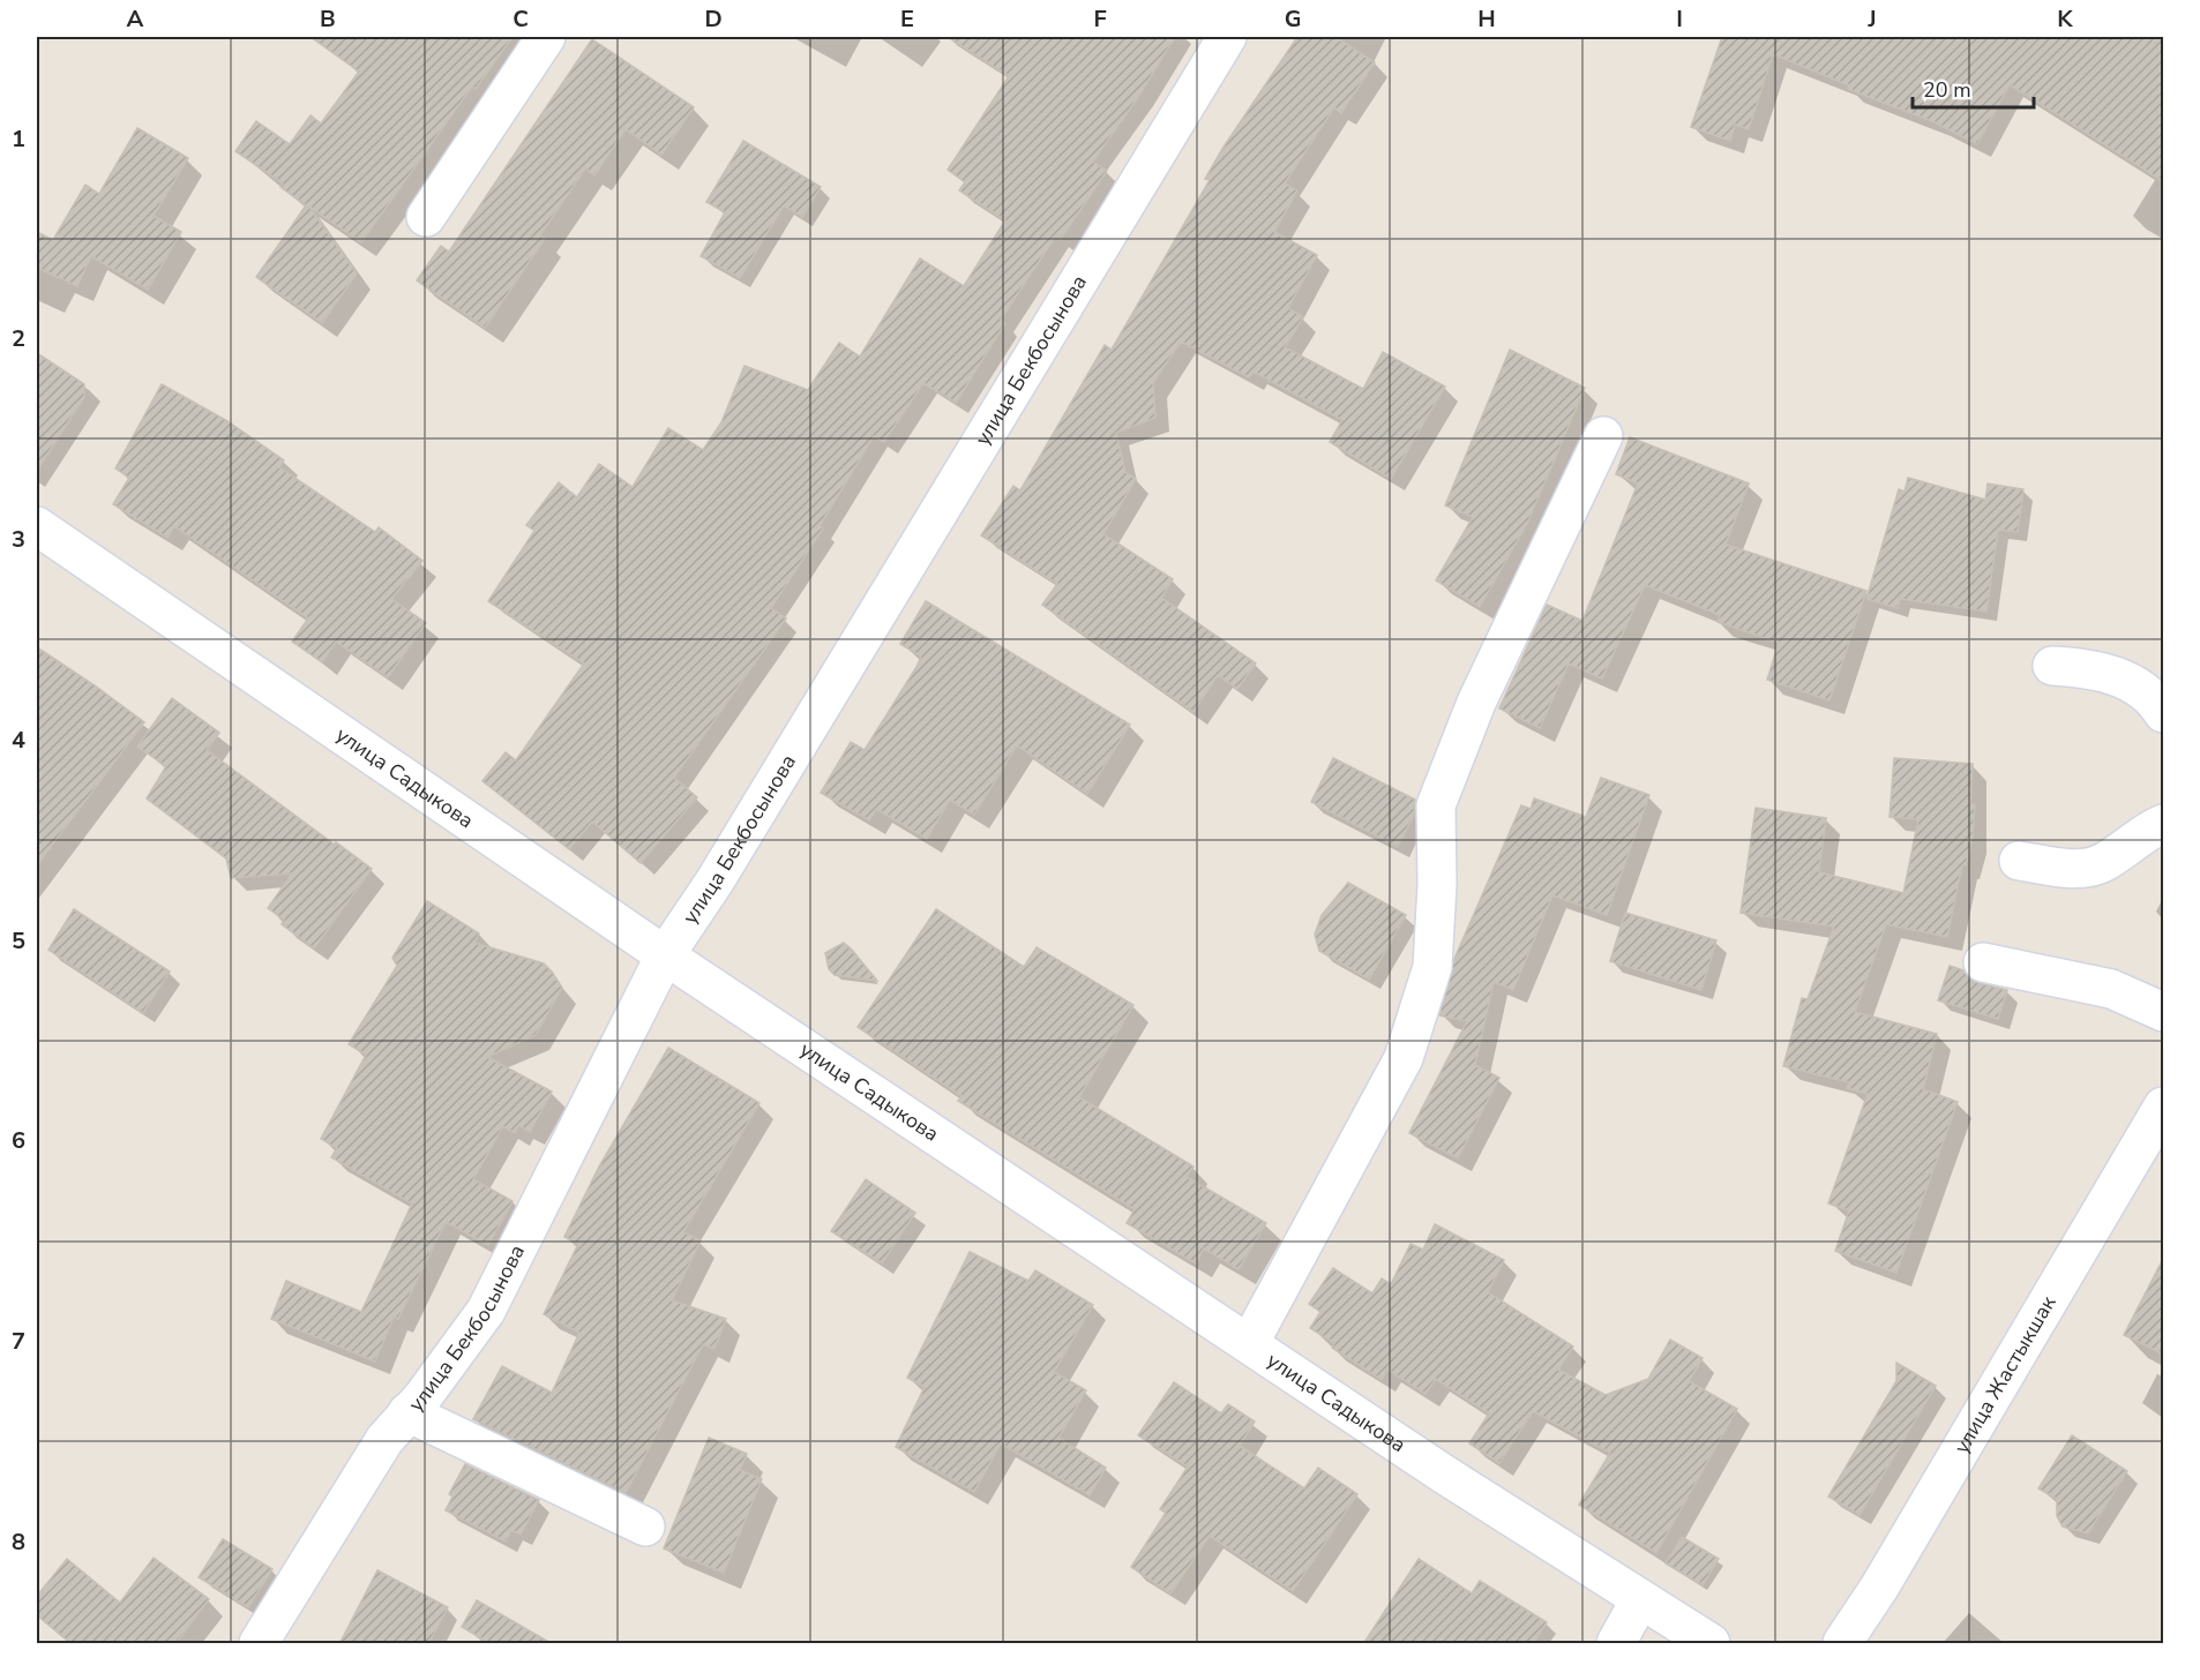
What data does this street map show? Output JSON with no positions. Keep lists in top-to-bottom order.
{
  "streets": {
    "street": ["улица Бекбосынова", "улица Садыкова", "улица Жастыкшак"]
  },
  "crossings": [
    ["улица Бекбосынова", "улица Садыкова"]
  ],
  "scale_bar": "20 m",
  "grid": {
    "columns": [
      "A",
      "B",
      "C",
      "D",
      "E",
      "F",
      "G",
      "H",
      "I",
      "J",
      "K"
    ],
    "rows": [
      "1",
      "2",
      "3",
      "4",
      "5",
      "6",
      "7",
      "8"
    ]
  }
}
